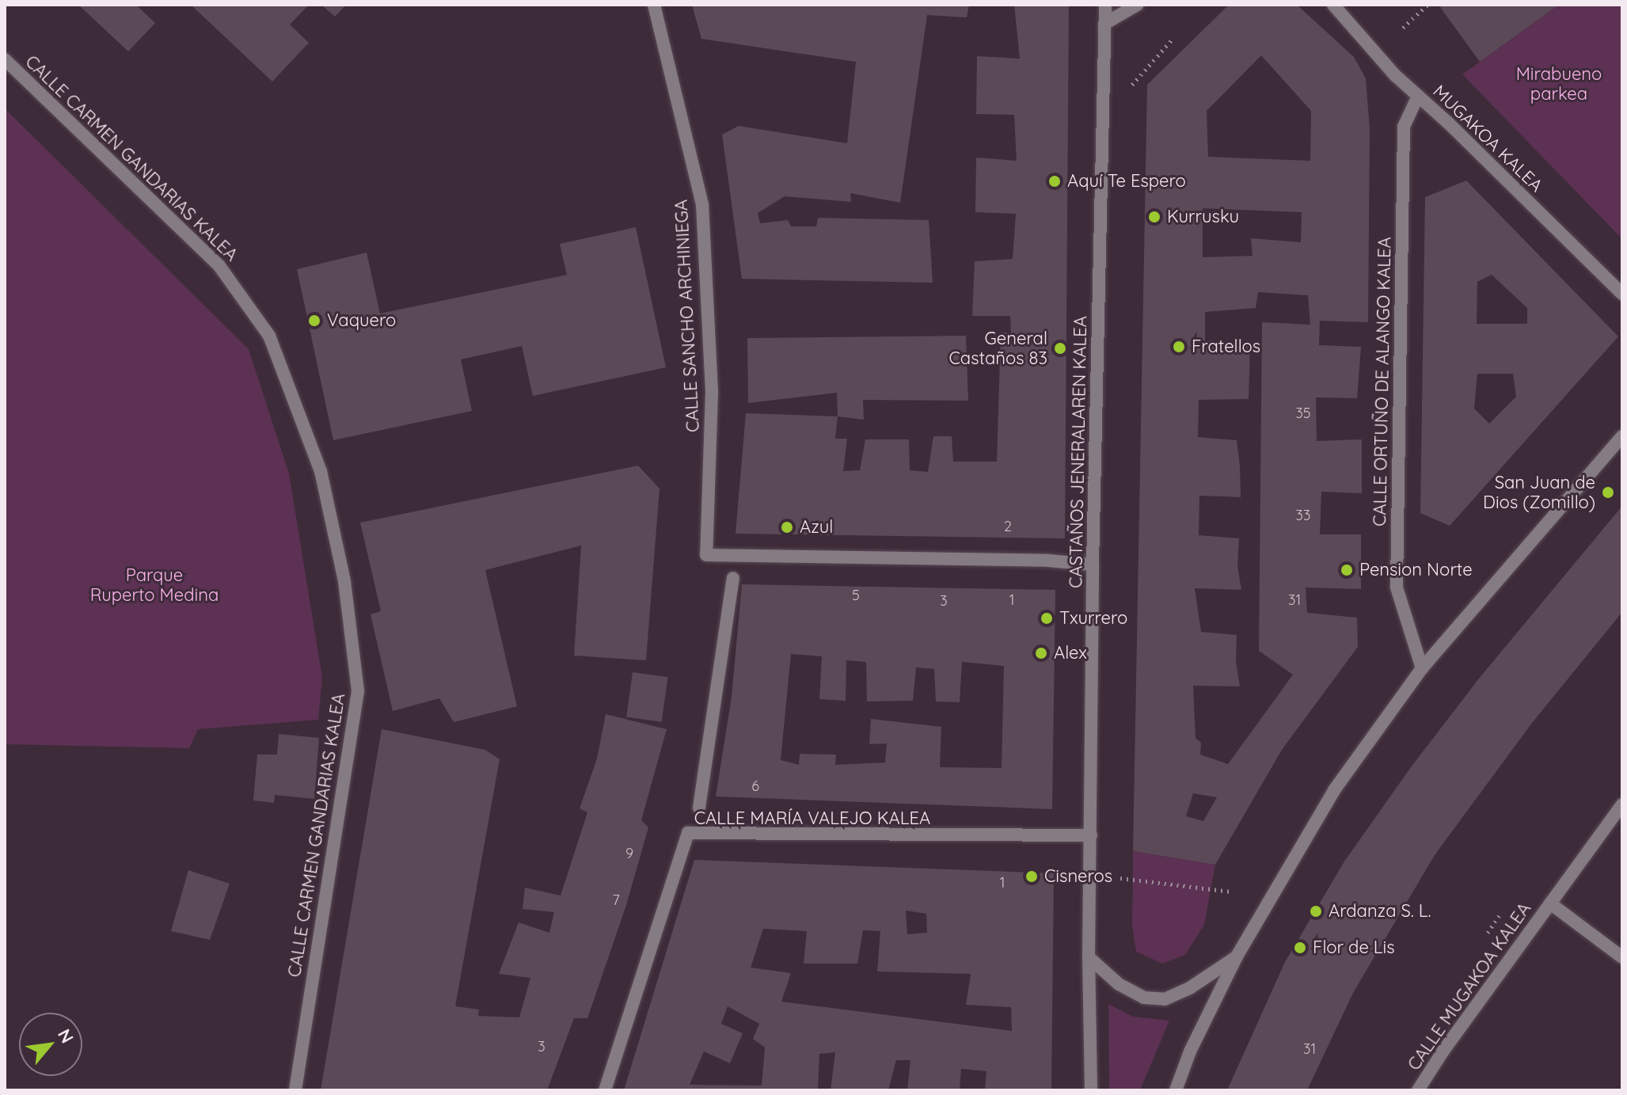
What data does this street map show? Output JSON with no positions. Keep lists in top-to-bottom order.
{
  "streets": {
    "street": [
      "MUGAKOA KALEA",
      "CALLE CARMEN GANDARIAS KALEA",
      "CALLE SANCHO ARCHINIEGA",
      "CALLE ORTUÑO DE ALANGO KALEA",
      "CASTAÑOS JENERALAREN KALEA",
      "CALLE MARÍA VALEJO KALEA",
      "CALLE MUGAKOA KALEA"
    ]
  },
  "crossings": [
    ["MUGAKOA KALEA", "CALLE ORTUÑO DE ALANGO KALEA"],
    ["CALLE SANCHO ARCHINIEGA", "CASTAÑOS JENERALAREN KALEA"],
    ["CASTAÑOS JENERALAREN KALEA", "CALLE MARÍA VALEJO KALEA"]
  ],
  "parks": ["Mirabueno parkea", "Parque Ruperto Medina"],
  "places": [
    "Aquí Te Espero",
    "Kurrusku",
    "Vaquero",
    "Fratellos",
    "General Castaños 83",
    "San Juan de Dios (Zomillo)",
    "Azul",
    "Pension Norte",
    "Txurrero",
    "Alex",
    "Cisneros",
    "Ardanza S. L.",
    "Flor de Lis"
  ],
  "house_numbers": [
    "35",
    "33",
    "2",
    "5",
    "1",
    "31",
    "3",
    "6",
    "9",
    "1",
    "7",
    "3",
    "31"
  ],
  "north": "top right"
}
